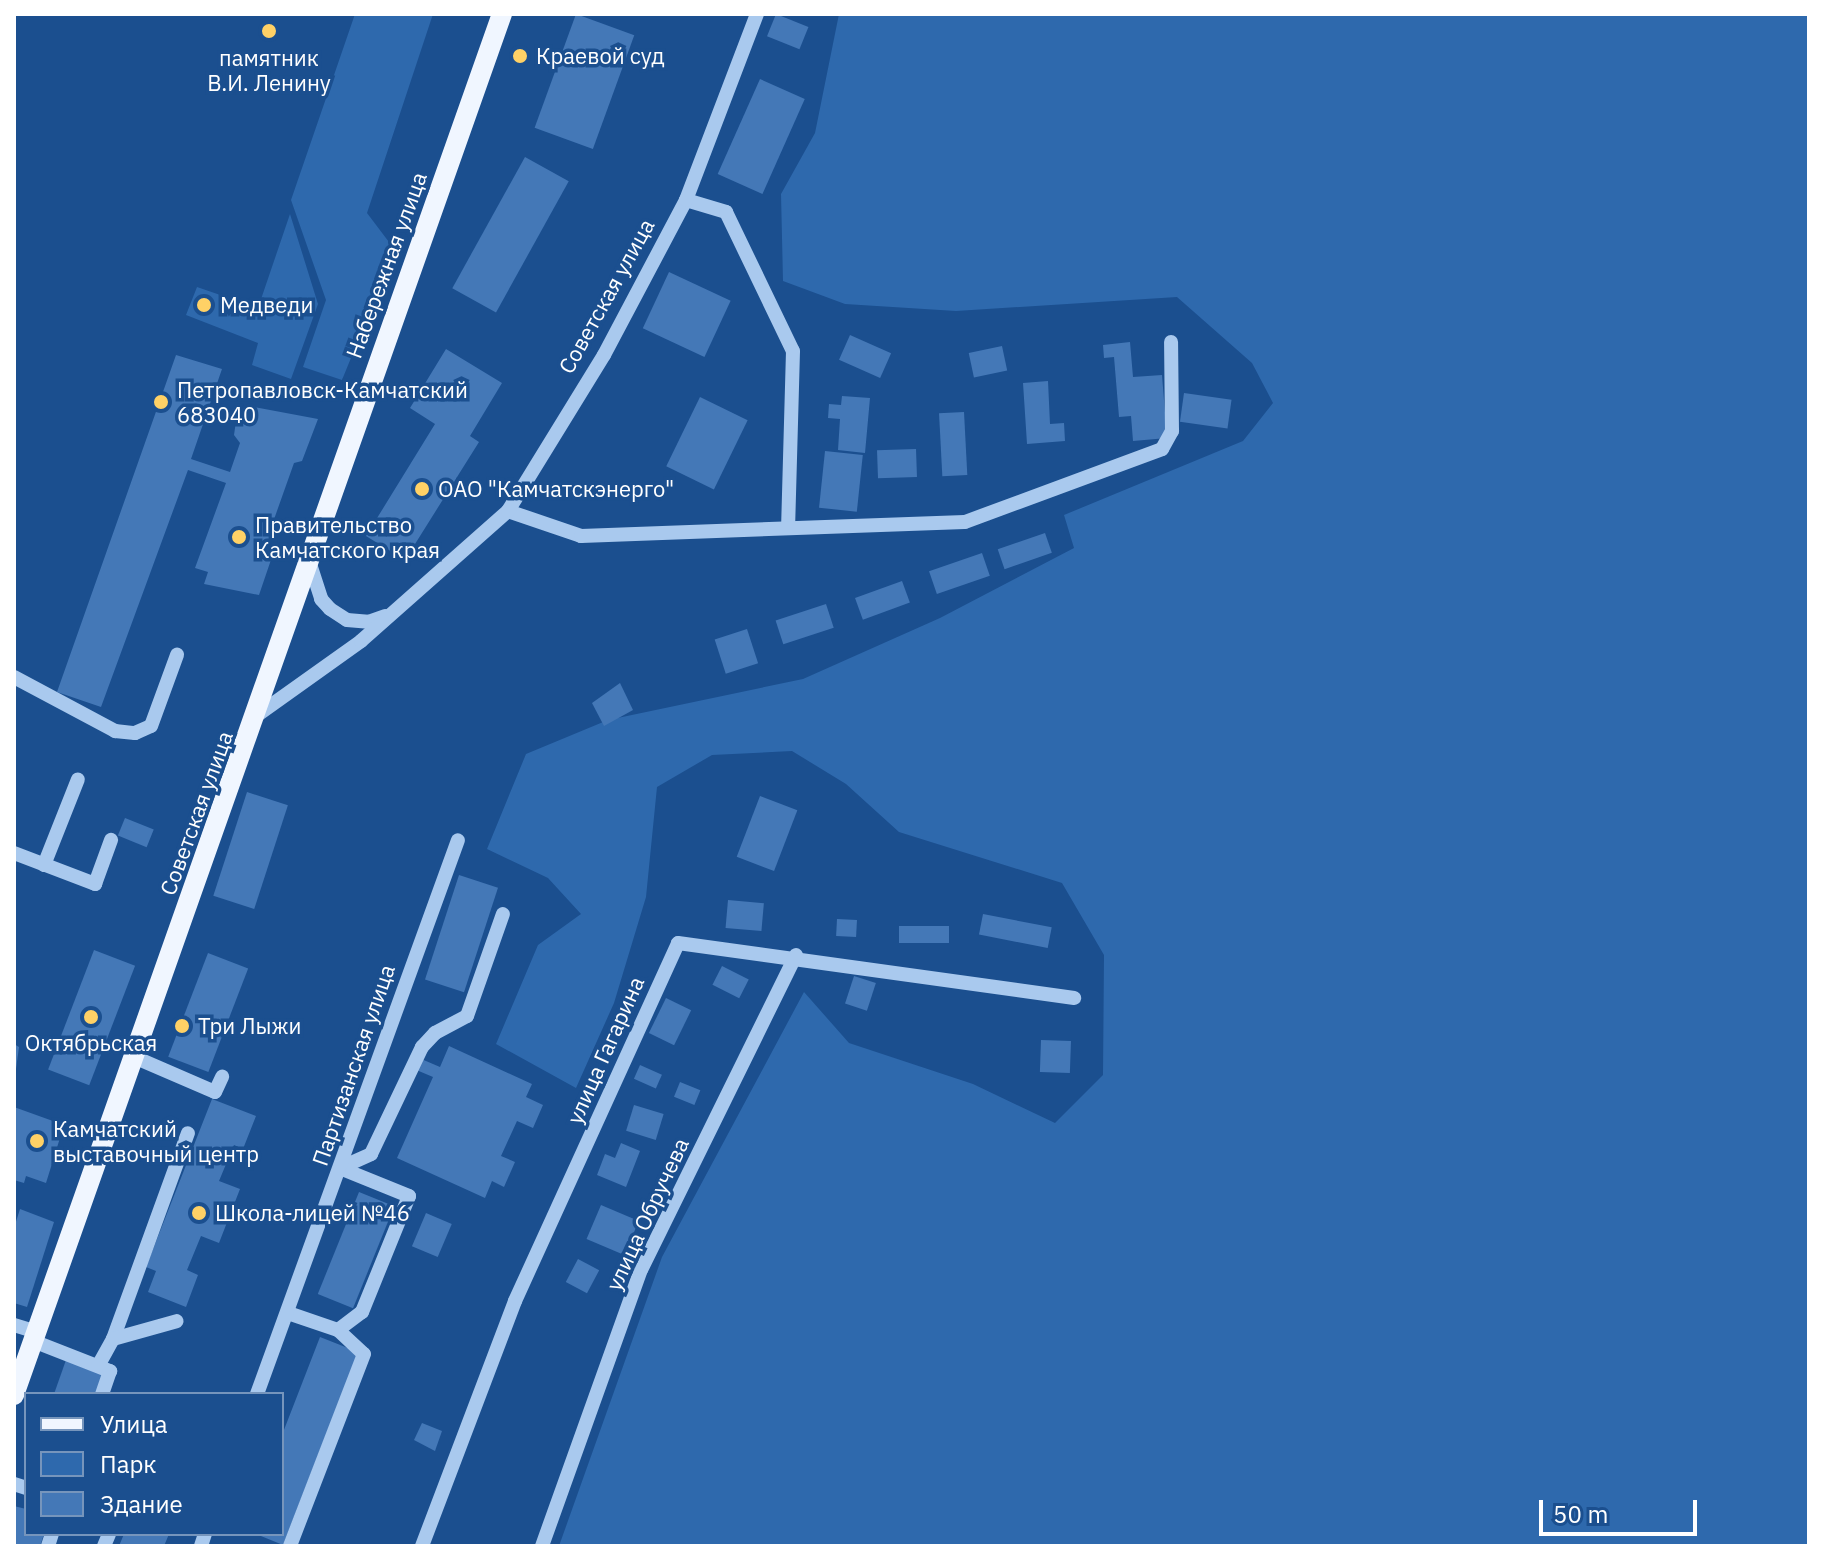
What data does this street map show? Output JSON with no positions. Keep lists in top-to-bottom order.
{
  "streets": {
    "main road": ["Набережная улица", "Советская улица"],
    "street": ["улица Гагарина", "Партизанская улица", "улица Обручева"]
  },
  "crossings": [
    ["Набережная улица", "Советская улица"],
    ["улица Гагарина", "улица Обручева"]
  ],
  "places": [
    "памятник В.И. Ленину",
    "Краевой суд",
    "Медведи",
    "Петропавловск-Камчатский 683040",
    "ОАО \"Камчатскэнерго\"",
    "Правительство Камчатского края",
    "Октябрьская",
    "Три Лыжи",
    "Камчатский выставочный центр",
    "Школа-лицей №46"
  ],
  "legend": ["Улица", "Парк", "Здание"],
  "scale_bar": "50 m"
}
